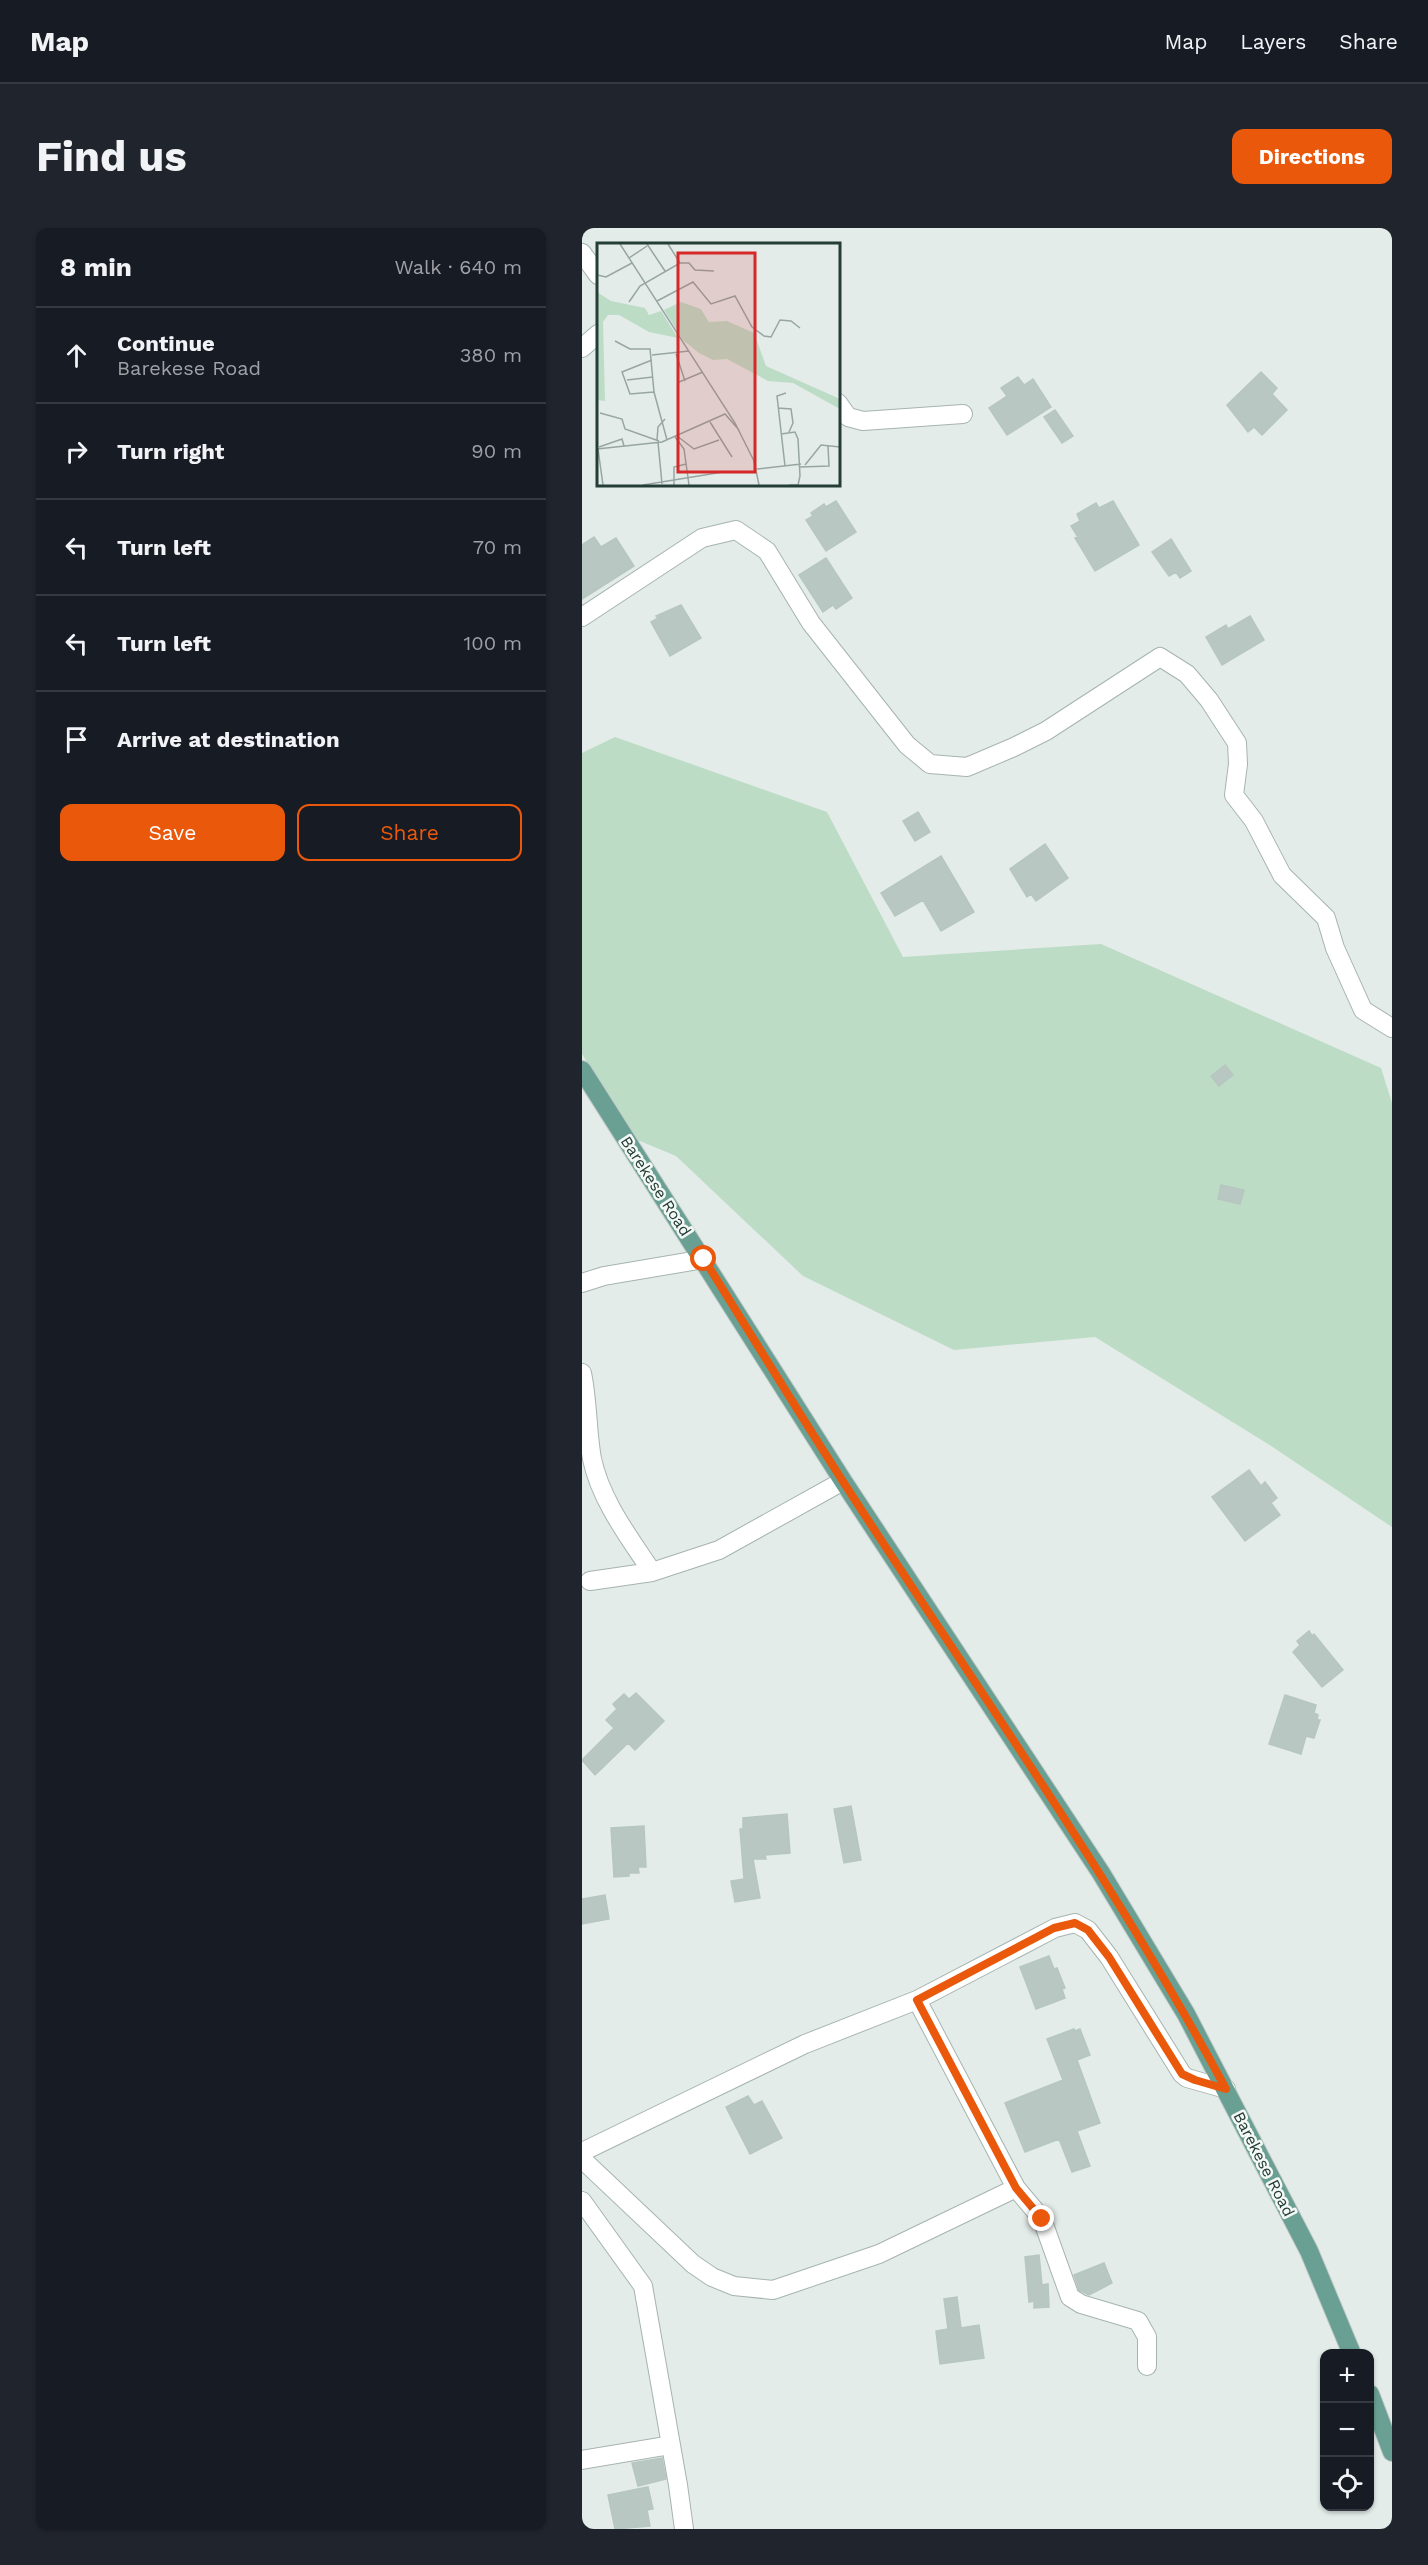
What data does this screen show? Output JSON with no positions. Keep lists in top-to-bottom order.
{
  "streets": {
    "main road": ["Barekese Road"]
  },
  "page": {
    "header": "Map",
    "nav": ["Map", "Layers", "Share"],
    "buttons": [
      "Directions",
      ["Save", "Share"]
    ],
    "title": "Find us",
    "heading": ["8 min", "Walk · 640 m"],
    "list": [
      ["Continue", "Barekese Road", "380 m"],
      ["Turn right", "90 m"],
      ["Turn left", "70 m"],
      ["Turn left", "100 m"],
      "Arrive at destination"
    ],
    "map_buttons": ["+", "−"]
  }
}
